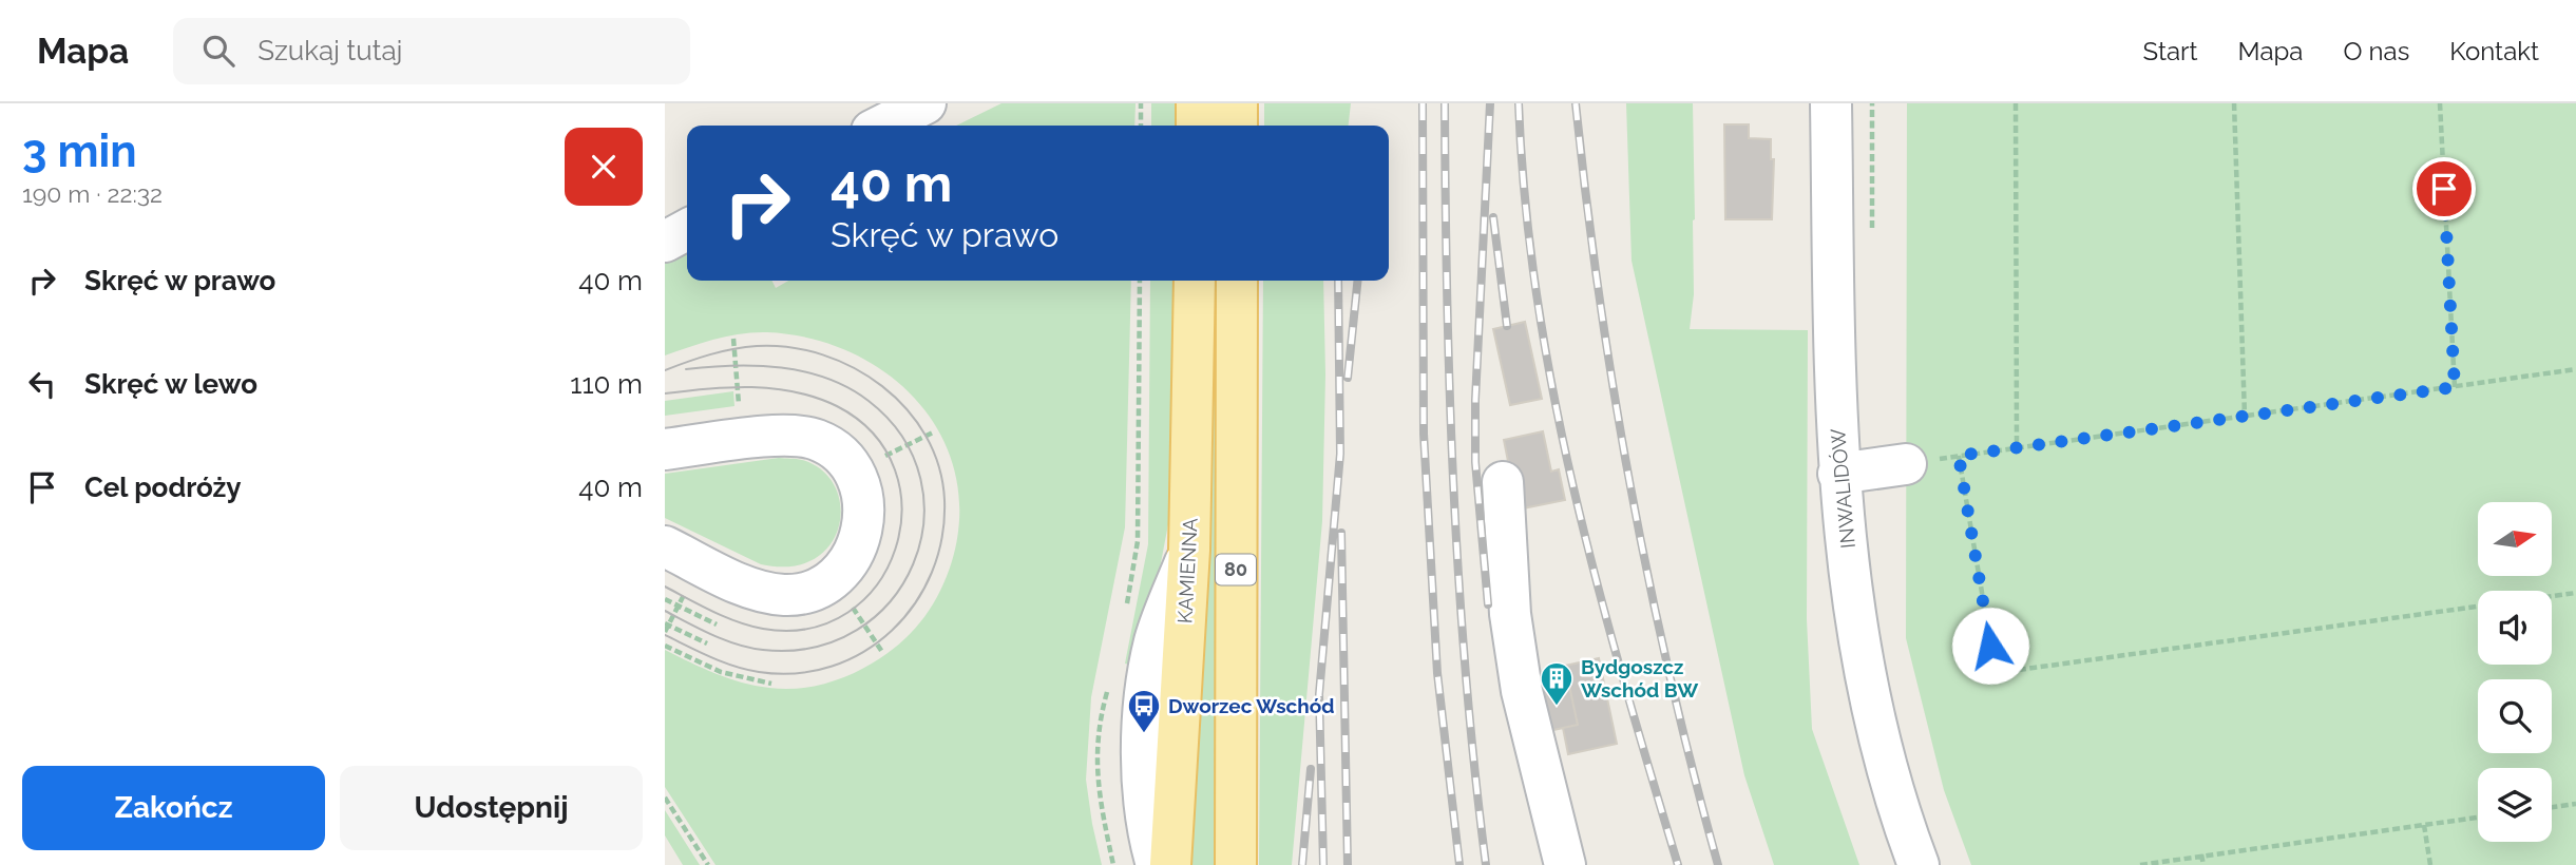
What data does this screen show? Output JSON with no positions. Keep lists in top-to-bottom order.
{
  "streets": {
    "main road": ["80", "KAMIENNA"],
    "street": ["INWALIDÓW"]
  },
  "places": {
    "building": ["Bydgoszcz Wschód BW"],
    "bus stop": ["Dworzec Wschód"]
  },
  "north": "right",
  "page": {
    "header": "Mapa",
    "search": "Szukaj tutaj",
    "nav": [
      "Start",
      "Mapa",
      "O nas",
      "Kontakt"
    ],
    "heading": ["3 min", "190 m · 22:32"],
    "turn": ["40 m", "Skręć w prawo"],
    "list": [
      {
        "name": "Skręć w prawo",
        "value": "40 m"
      },
      {
        "name": "Skręć w lewo",
        "value": "110 m"
      },
      {
        "name": "Cel podróży",
        "value": "40 m"
      }
    ],
    "buttons": ["Zakończ", "Udostępnij"]
  }
}
